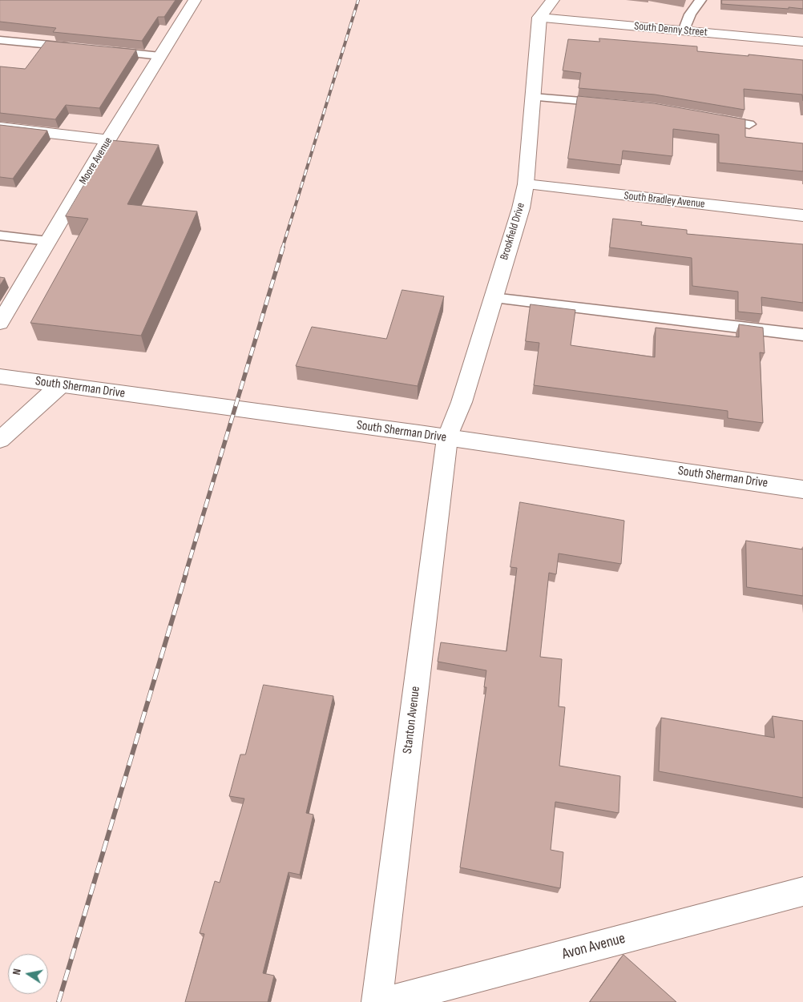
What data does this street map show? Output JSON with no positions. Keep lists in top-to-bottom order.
{
  "streets": {
    "street": [
      "South Denny Street",
      "Moore Avenue",
      "South Bradley Avenue",
      "Brookfield Drive",
      "South Sherman Drive",
      "Stanton Avenue",
      "Avon Avenue"
    ]
  },
  "crossings": [
    ["South Denny Street", "Brookfield Drive"],
    ["South Bradley Avenue", "Brookfield Drive"],
    ["Brookfield Drive", "South Sherman Drive"],
    ["Brookfield Drive", "Stanton Avenue"],
    ["South Sherman Drive", "Stanton Avenue"]
  ],
  "north": "left"
}
